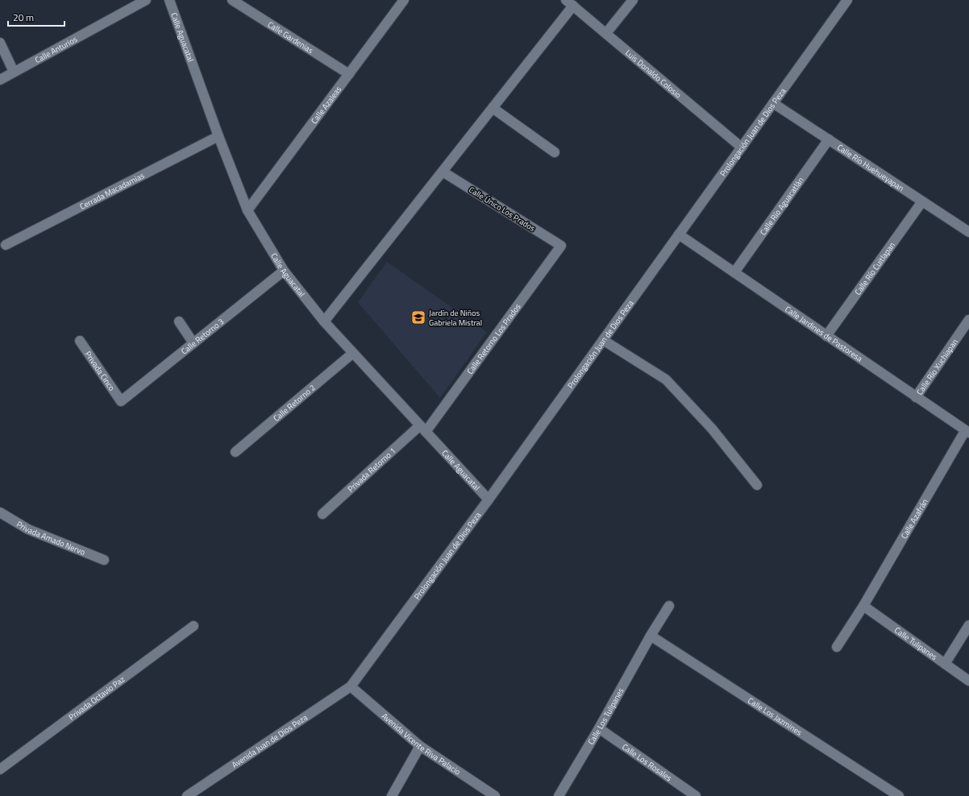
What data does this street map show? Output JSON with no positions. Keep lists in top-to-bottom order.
{
  "streets": {
    "street": [
      "Calle Aguacatal",
      "Calle Gardenias",
      "Calle Anturios",
      "Luis Donaldo Colosio",
      "Calle Azaleas",
      "Prolongación Juan de Dios Peza",
      "Calle Río Huehueyapan",
      "Cerrada Macadamias",
      "Calle Río Aguacatlán",
      "Calle Único Los Prados",
      "Calle Río Cuitlapan",
      "Calle Jardines de Pastoresa",
      "Calle Retorno 3",
      "Calle Retorno Los Prados",
      "Calle Río Xuchiapan",
      "Privada Cinco",
      "Calle Retorno 2",
      "Privada Retorno 1",
      "Calle Azafrán",
      "Privada Amado Nervo",
      "Calle Tulipanes",
      "Privada Octavio Paz",
      "Calle Los Tulipanes",
      "Calle Los Jazmines",
      "Avenida Juan de Dios Peza",
      "Avenida Vicente Riva Palacio",
      "Calle Los Rosales"
    ]
  },
  "crossings": [
    ["Calle Aguacatal", "Calle Azaleas"],
    ["Calle Aguacatal", "Prolongación Juan de Dios Peza"],
    ["Calle Aguacatal", "Cerrada Macadamias"],
    ["Calle Aguacatal", "Calle Retorno 3"],
    ["Calle Aguacatal", "Calle Retorno Los Prados"],
    ["Calle Aguacatal", "Calle Retorno 2"],
    ["Calle Aguacatal", "Privada Retorno 1"],
    ["Calle Gardenias", "Calle Azaleas"],
    ["Luis Donaldo Colosio", "Prolongación Juan de Dios Peza"],
    ["Prolongación Juan de Dios Peza", "Calle Río Huehueyapan"],
    ["Prolongación Juan de Dios Peza", "Calle Jardines de Pastoresa"],
    ["Prolongación Juan de Dios Peza", "Avenida Juan de Dios Peza"],
    ["Prolongación Juan de Dios Peza", "Avenida Vicente Riva Palacio"],
    ["Calle Río Huehueyapan", "Calle Río Aguacatlán"],
    ["Calle Río Huehueyapan", "Calle Río Cuitlapan"],
    ["Calle Río Aguacatlán", "Calle Jardines de Pastoresa"],
    ["Calle Único Los Prados", "Calle Retorno Los Prados"],
    ["Calle Río Cuitlapan", "Calle Jardines de Pastoresa"],
    ["Calle Jardines de Pastoresa", "Calle Río Xuchiapan"],
    ["Calle Jardines de Pastoresa", "Calle Azafrán"],
    ["Calle Retorno 3", "Privada Cinco"],
    ["Calle Retorno Los Prados", "Privada Retorno 1"],
    ["Calle Azafrán", "Calle Tulipanes"],
    ["Calle Los Tulipanes", "Calle Los Jazmines"],
    ["Calle Los Tulipanes", "Calle Los Rosales"],
    ["Avenida Juan de Dios Peza", "Avenida Vicente Riva Palacio"]
  ],
  "places": {
    "school or university": ["Jardín de Niños Gabriela Mistral"]
  },
  "scale_bar": "20 m"
}
